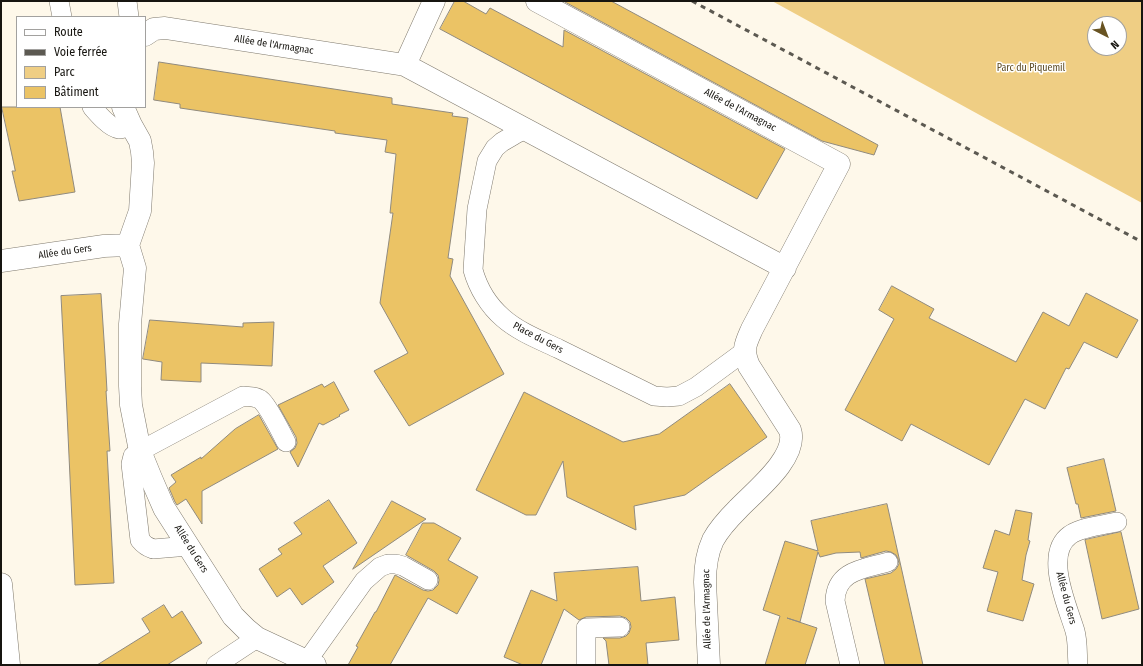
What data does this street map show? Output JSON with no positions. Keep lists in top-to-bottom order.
{
  "streets": {
    "street": ["Allée de l'Armagnac", "Allée du Gers"],
    "lane": ["Place du Gers"]
  },
  "crossings": [
    ["Allée de l'Armagnac", "Place du Gers"]
  ],
  "parks": ["Parc du Piquemil"],
  "legend": [
    "Route",
    "Voie ferrée",
    "Parc",
    "Bâtiment"
  ],
  "north": "bottom right"
}
